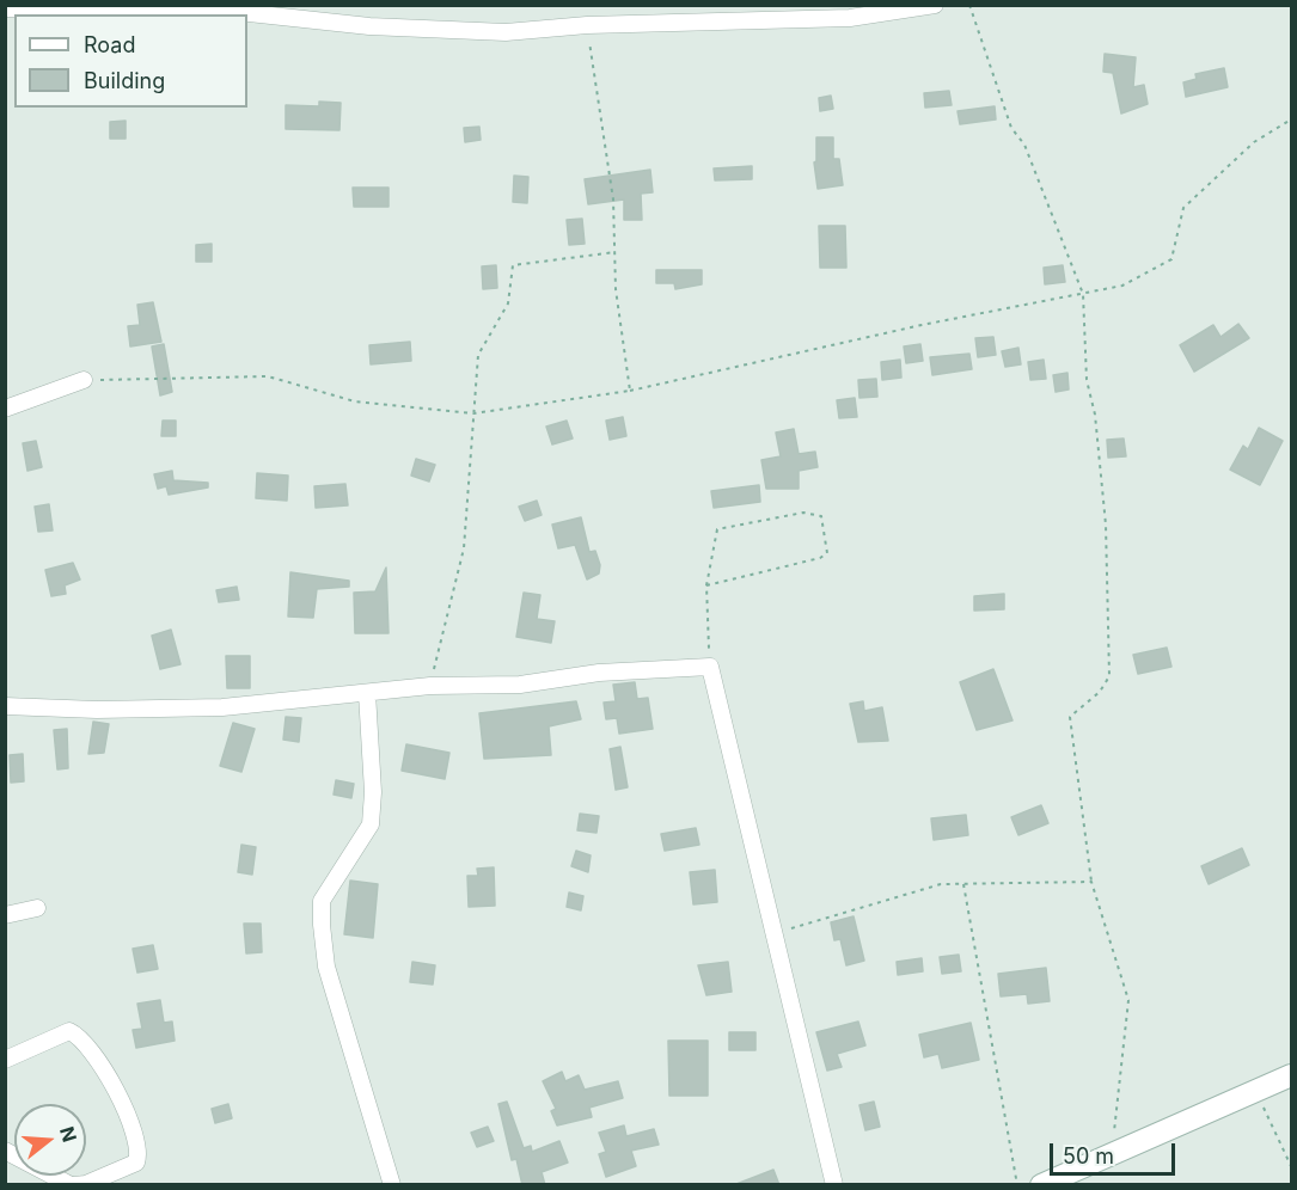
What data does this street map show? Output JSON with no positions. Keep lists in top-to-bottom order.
{
  "legend": ["Road", "Building"],
  "scale_bar": "50 m",
  "north": "right"
}
